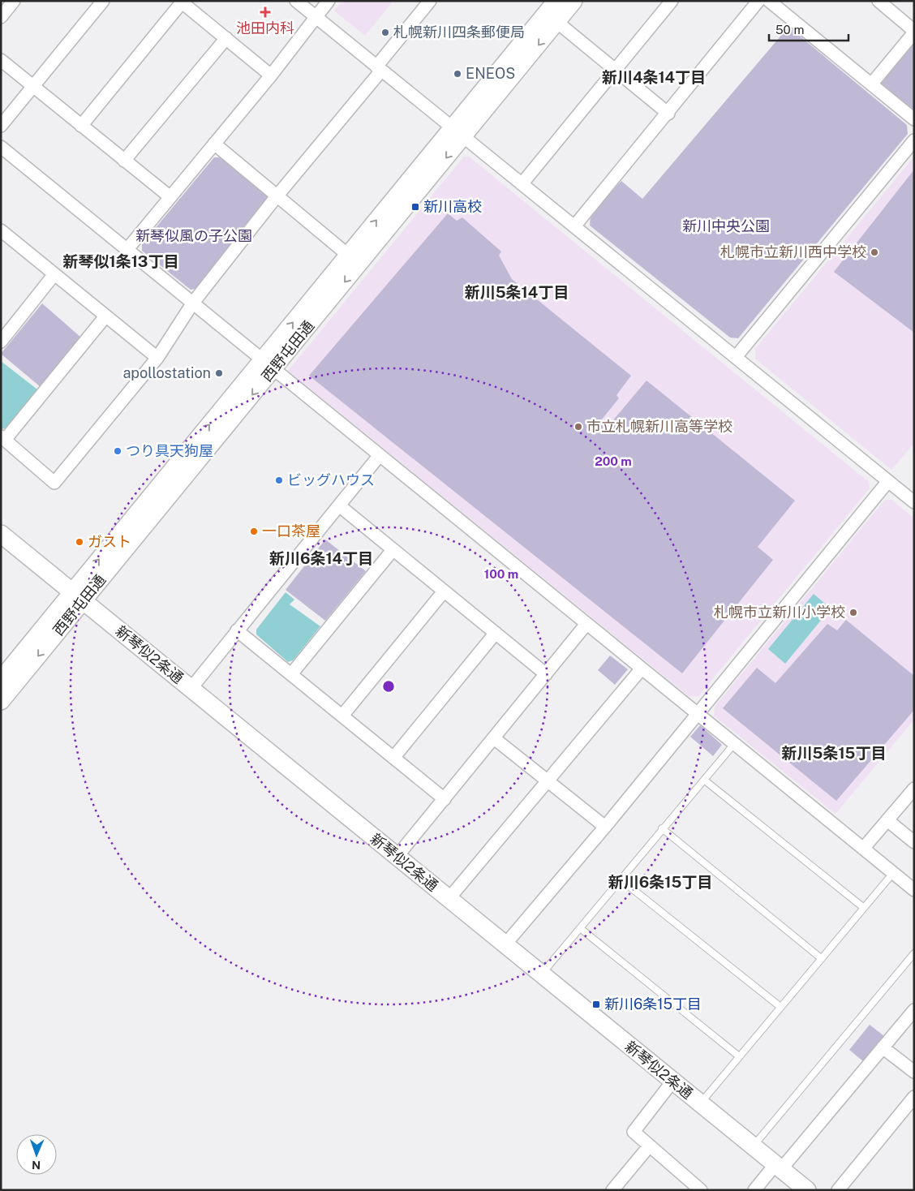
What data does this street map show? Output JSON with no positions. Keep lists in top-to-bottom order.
{
  "streets": {
    "street": ["西野屯田通", "新琴似2条通"]
  },
  "crossings": [
    ["西野屯田通", "新琴似2条通"]
  ],
  "districts": [
    "新川4条14丁目",
    "新琴似1条13丁目",
    "新川5条14丁目",
    "新川6条14丁目",
    "新川5条15丁目",
    "新川6条15丁目"
  ],
  "parks": ["新川中央公園", "新琴似風の子公園"],
  "places": {
    "health": ["池田内科"],
    "other": [
      "札幌新川四条郵便局",
      "ENEOS",
      "札幌市立新川西中学校",
      "apollostation",
      "市立札幌新川高等学校",
      "つり具天狗屋",
      "ビッグハウス",
      "一口茶屋",
      "ガスト",
      "札幌市立新川小学校"
    ],
    "transit": ["新川高校", "新川6条15丁目"]
  },
  "scale_bar": "50 m",
  "north": "bottom",
  "rings": ["200 m", "100 m"]
}
